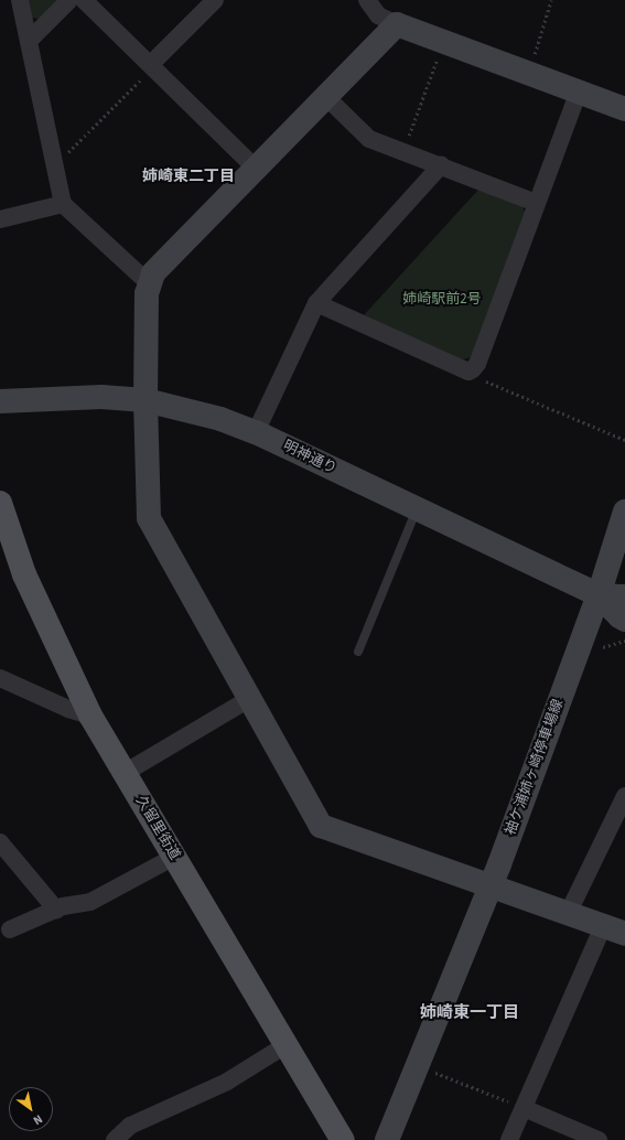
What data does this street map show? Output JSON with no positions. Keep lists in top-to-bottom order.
{
  "streets": {
    "main road": ["久留里街道"],
    "street": ["明神通り", "袖ケ浦姉ヶ崎停車場線"]
  },
  "crossings": [
    ["明神通り", "袖ケ浦姉ヶ崎停車場線"]
  ],
  "districts": ["姉崎東二丁目", "姉崎東一丁目"],
  "parks": ["姉崎駅前2号"],
  "north": "bottom right"
}
